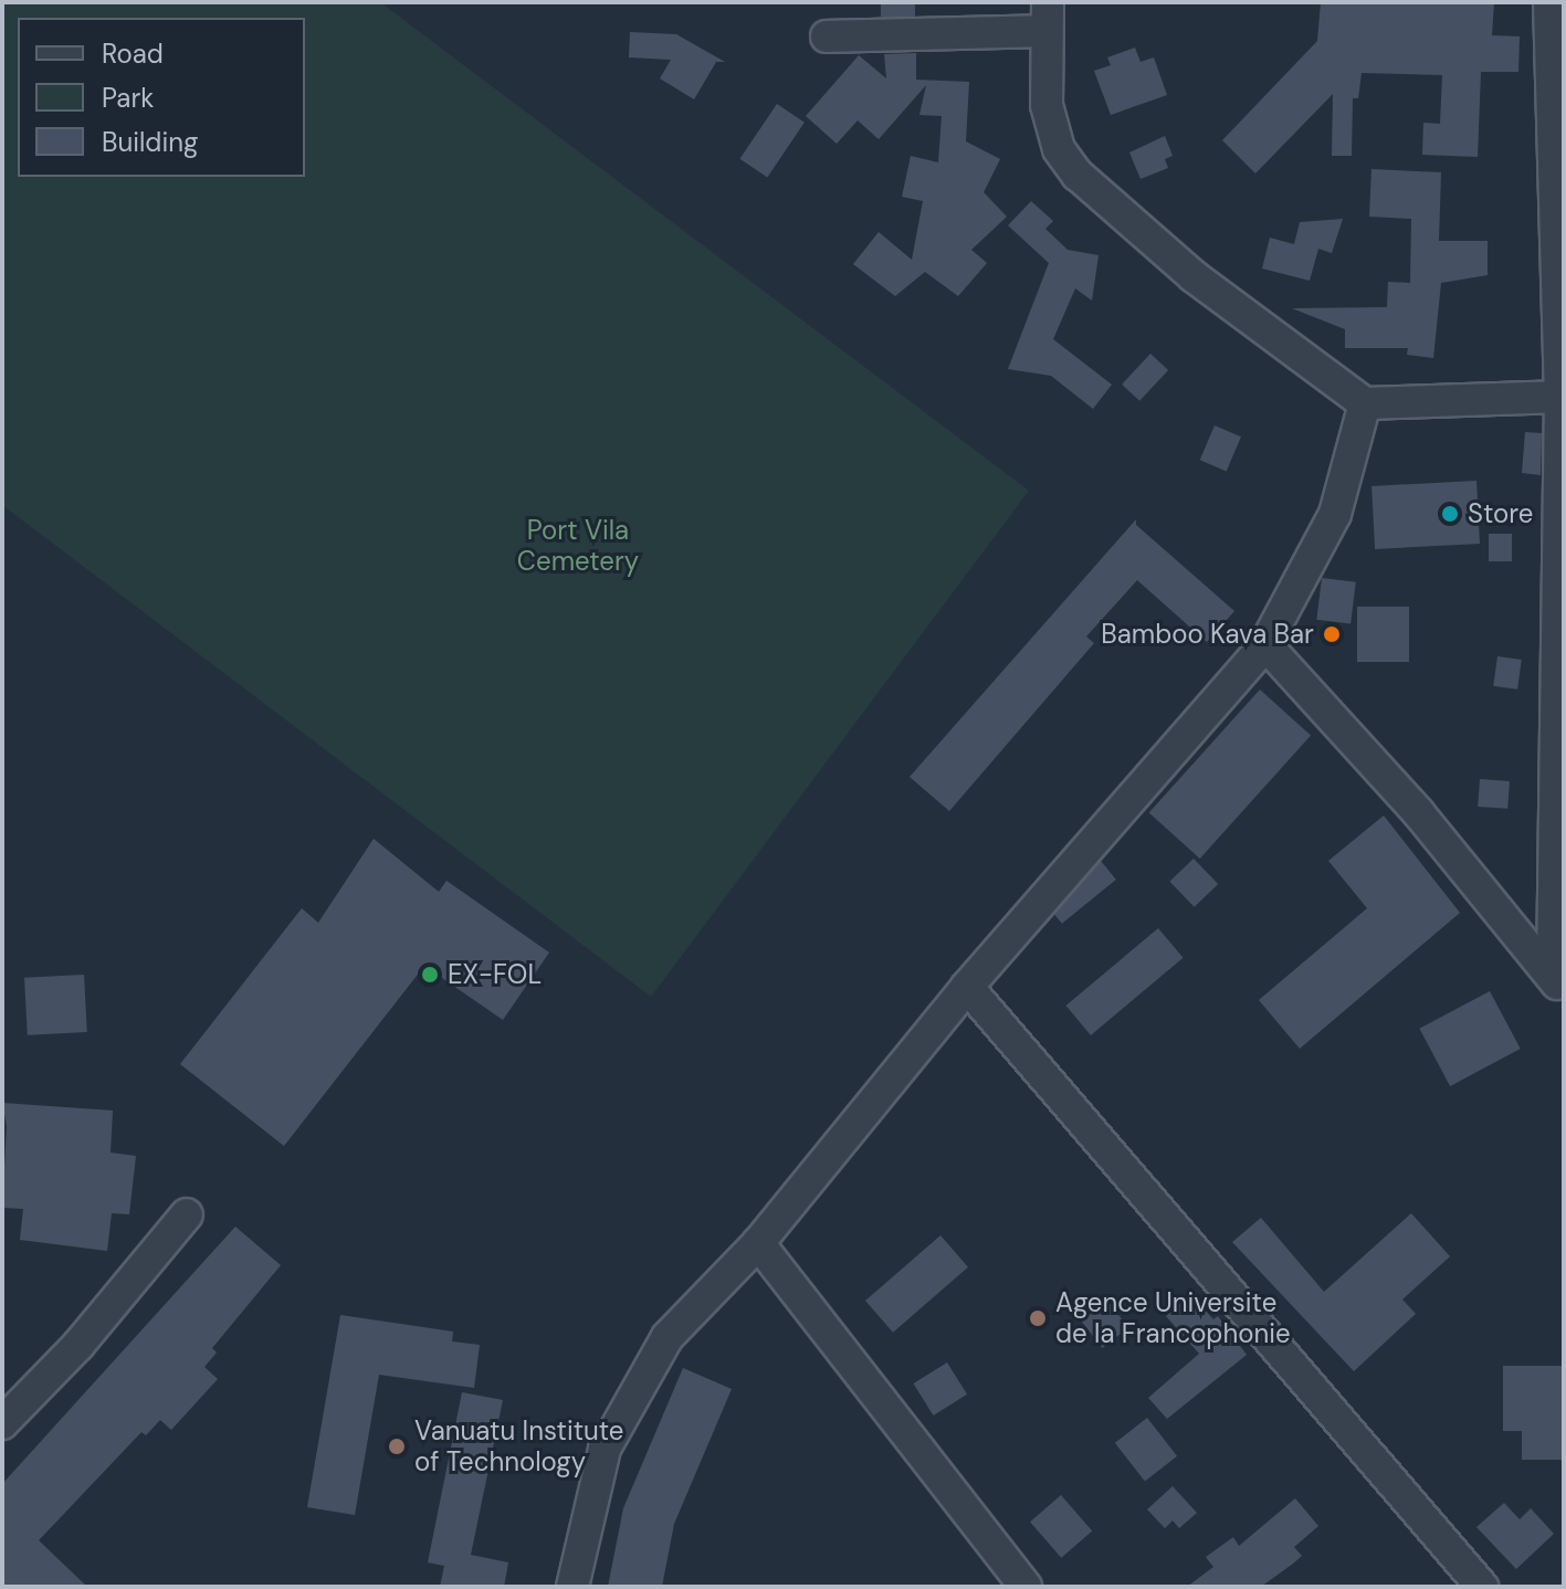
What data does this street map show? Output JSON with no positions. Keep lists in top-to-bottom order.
{
  "parks": ["Port Vila Cemetery"],
  "places": [
    "Store",
    "Bamboo Kava Bar",
    "EX-FOL",
    "Agence Universite de la Francophonie",
    "Vanuatu Institute of Technology"
  ],
  "legend": ["Road", "Park", "Building"]
}
